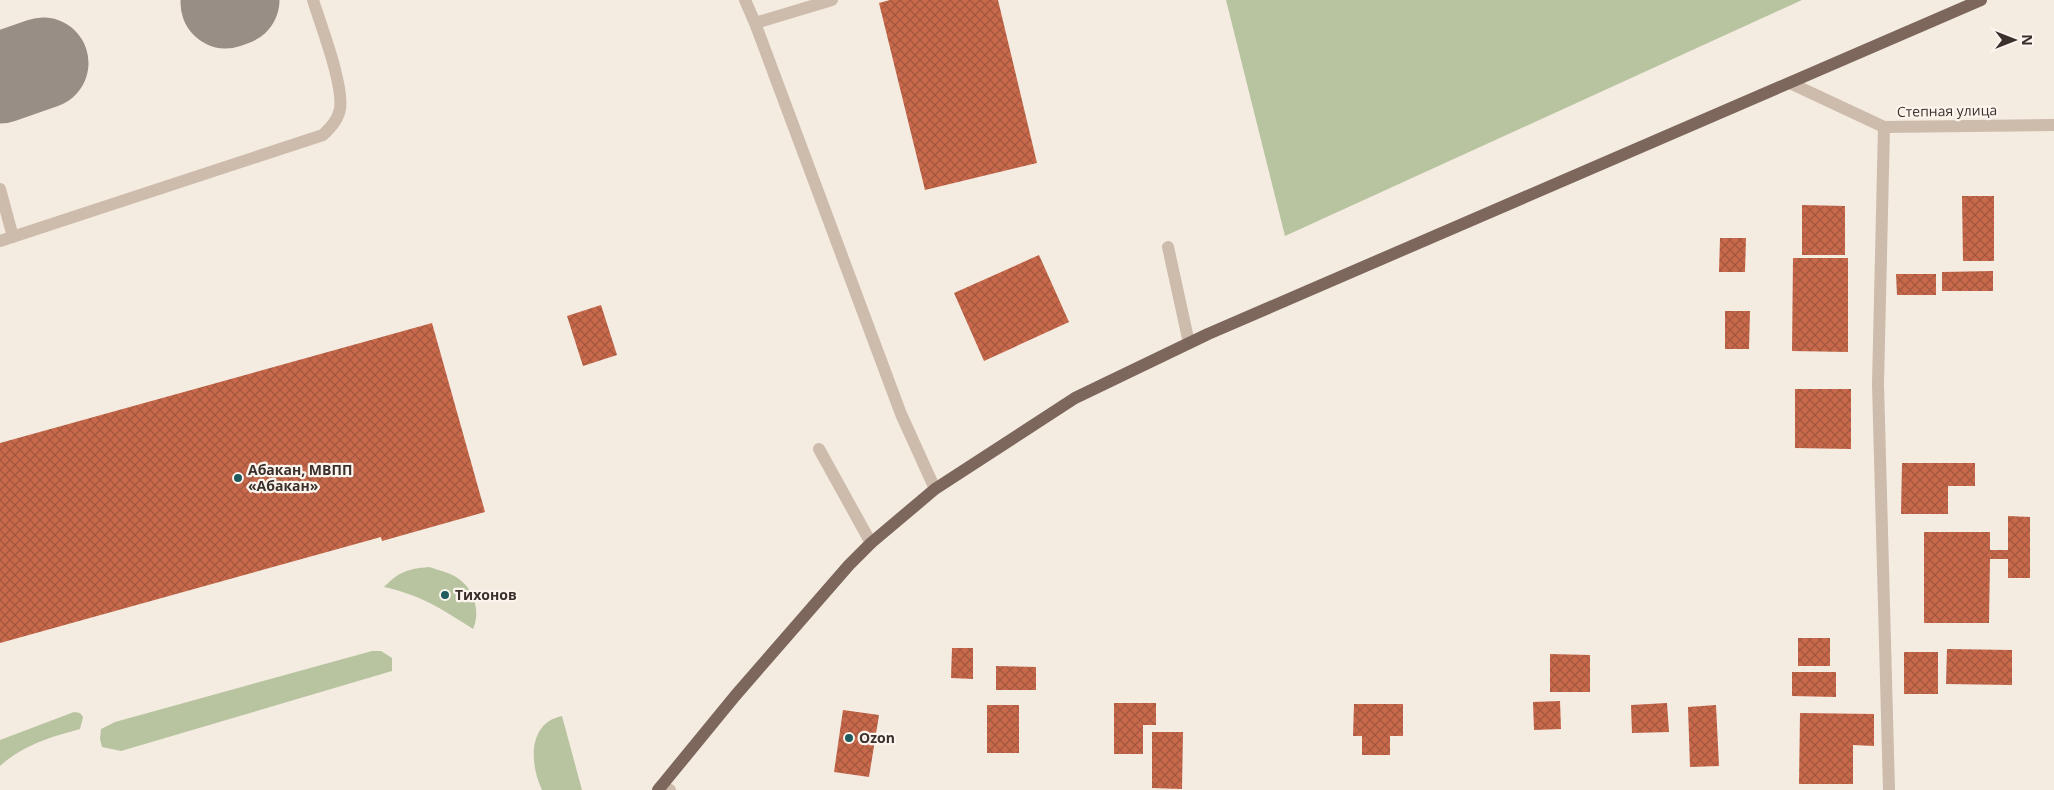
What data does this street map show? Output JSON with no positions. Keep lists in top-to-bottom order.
{
  "streets": {
    "street": ["Степная улица"]
  },
  "places": ["Абакан, МВПП «Абакан»", "Тихонов", "Ozon"],
  "north": "right"
}
